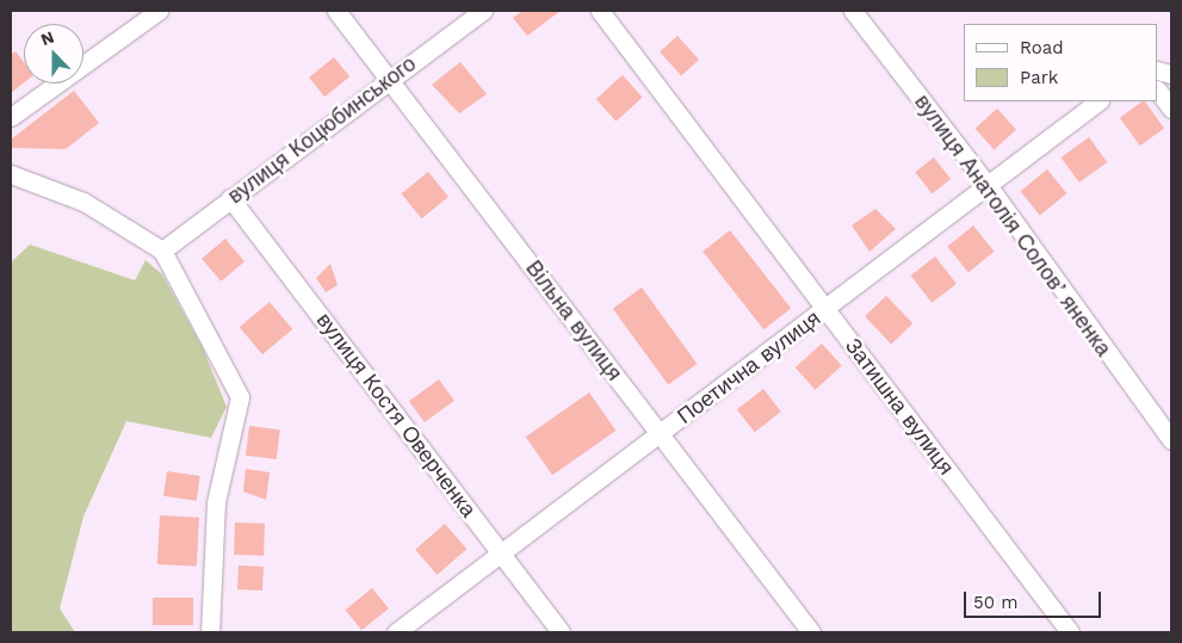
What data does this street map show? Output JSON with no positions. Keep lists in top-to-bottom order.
{
  "streets": {
    "street": [
      "вулиця Коцюбинського",
      "вулиця Анатолія Соловʼяненка",
      "Вільна вулиця",
      "Поетична вулиця",
      "Затишна вулиця",
      "вулиця Костя Оверченка"
    ]
  },
  "crossings": [
    ["вулиця Коцюбинського", "Вільна вулиця"],
    ["вулиця Коцюбинського", "вулиця Костя Оверченка"],
    ["вулиця Анатолія Соловʼяненка", "Поетична вулиця"],
    ["Вільна вулиця", "Поетична вулиця"],
    ["Поетична вулиця", "Затишна вулиця"],
    ["Поетична вулиця", "вулиця Костя Оверченка"]
  ],
  "legend": ["Road", "Park"],
  "scale_bar": "50 m",
  "north": "top"
}
